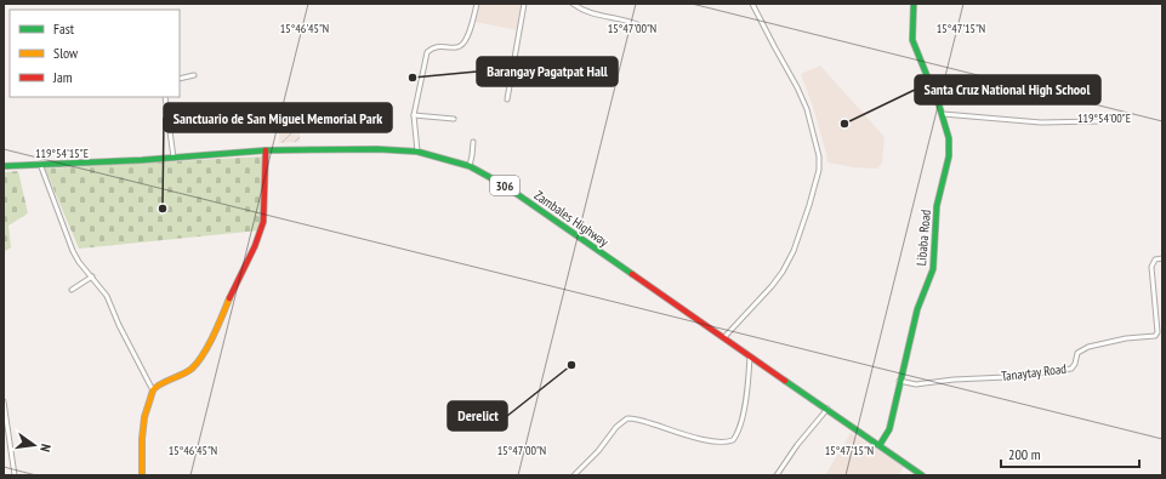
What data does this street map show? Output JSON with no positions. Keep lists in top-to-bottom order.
{
  "streets": {
    "main road": ["306", "Zambales Highway", "Libaba Road"],
    "street": ["Tanaytay Road"]
  },
  "crossings": [
    ["Zambales Highway", "Libaba Road"],
    ["Libaba Road", "Tanaytay Road"]
  ],
  "places": [
    "Barangay Pagatpat Hall",
    "Santa Cruz National High School",
    "Sanctuario de San Miguel Memorial Park",
    "Derelict"
  ],
  "legend": ["Fast", "Slow", "Jam"],
  "scale_bar": "200 m",
  "north": "right",
  "coordinates": [
    "15°46'45\"N",
    "15°47'00\"N",
    "15°47'15\"N",
    "119°54'00\"E",
    "119°54'15\"E"
  ]
}
